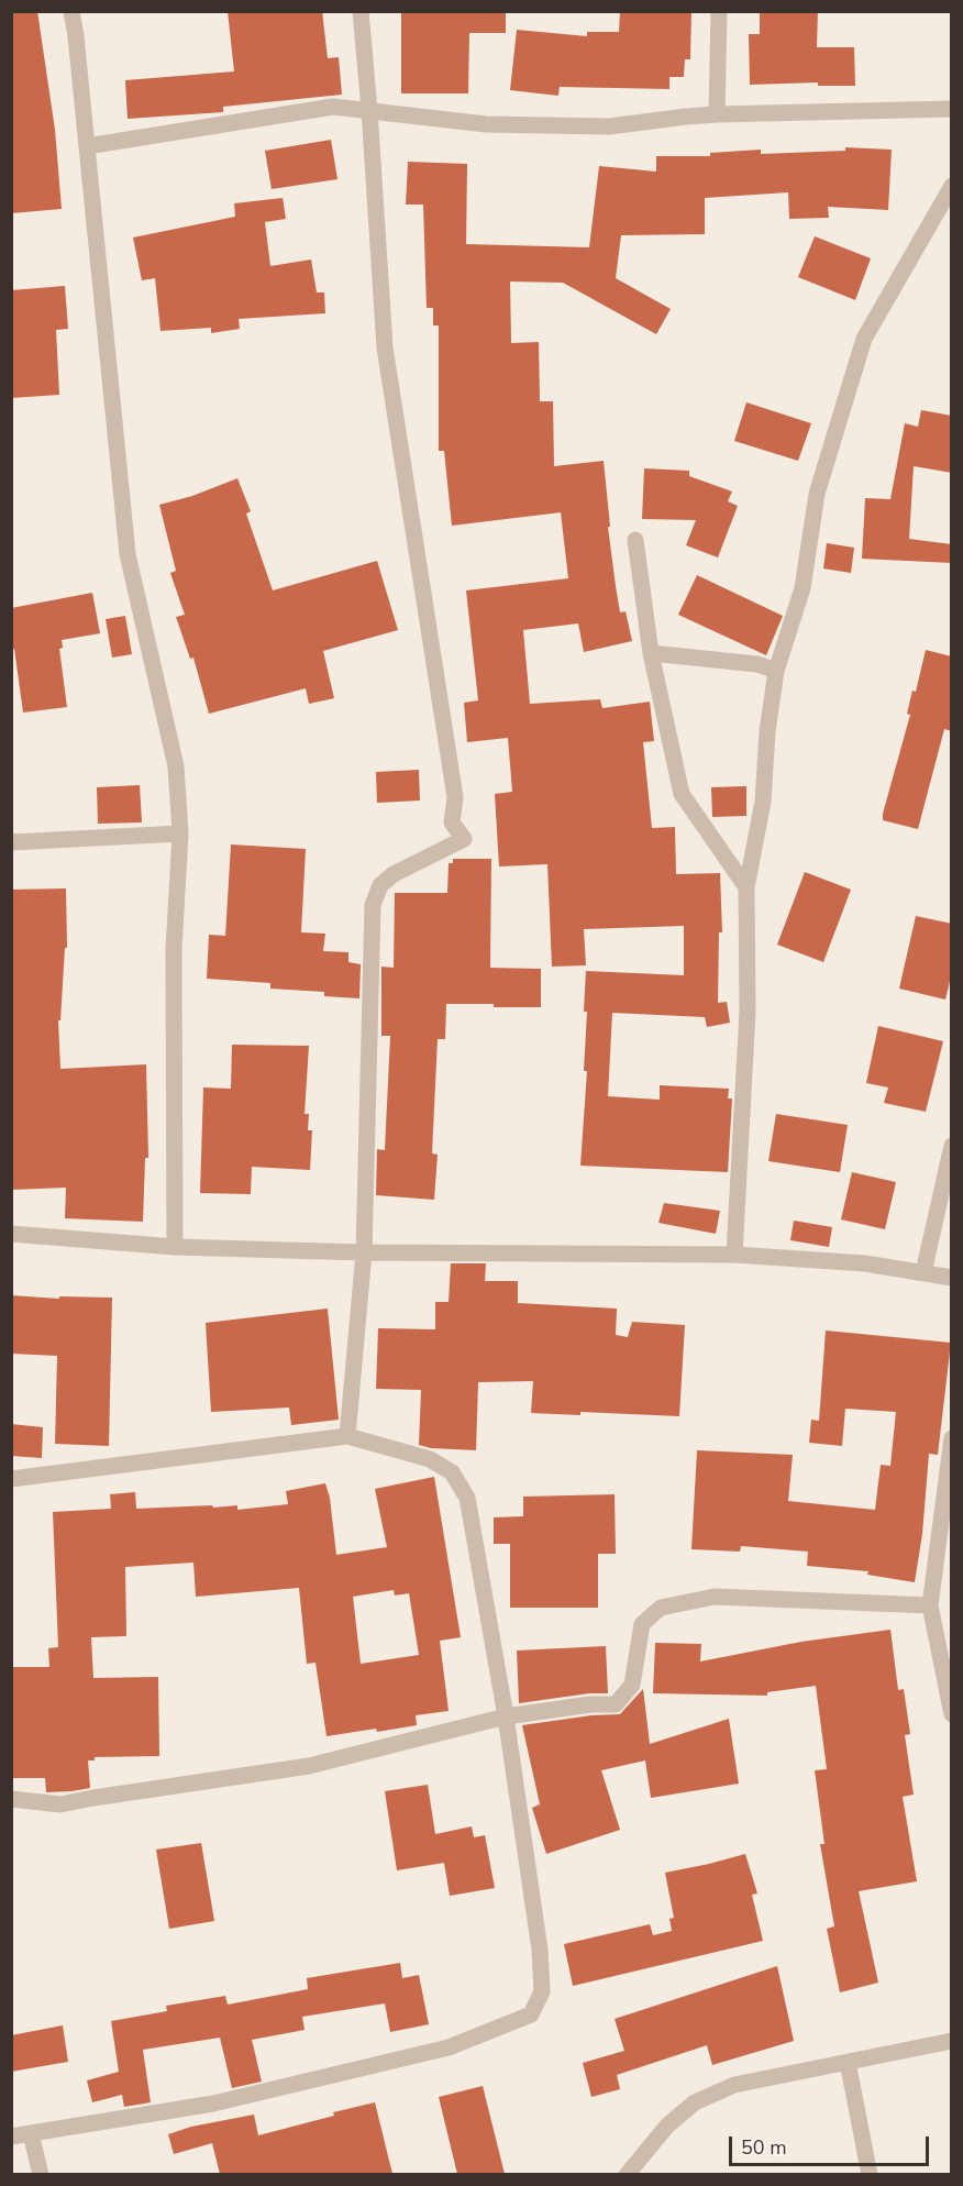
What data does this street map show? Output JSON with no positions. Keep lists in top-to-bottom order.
{
  "scale_bar": "50 m"
}
